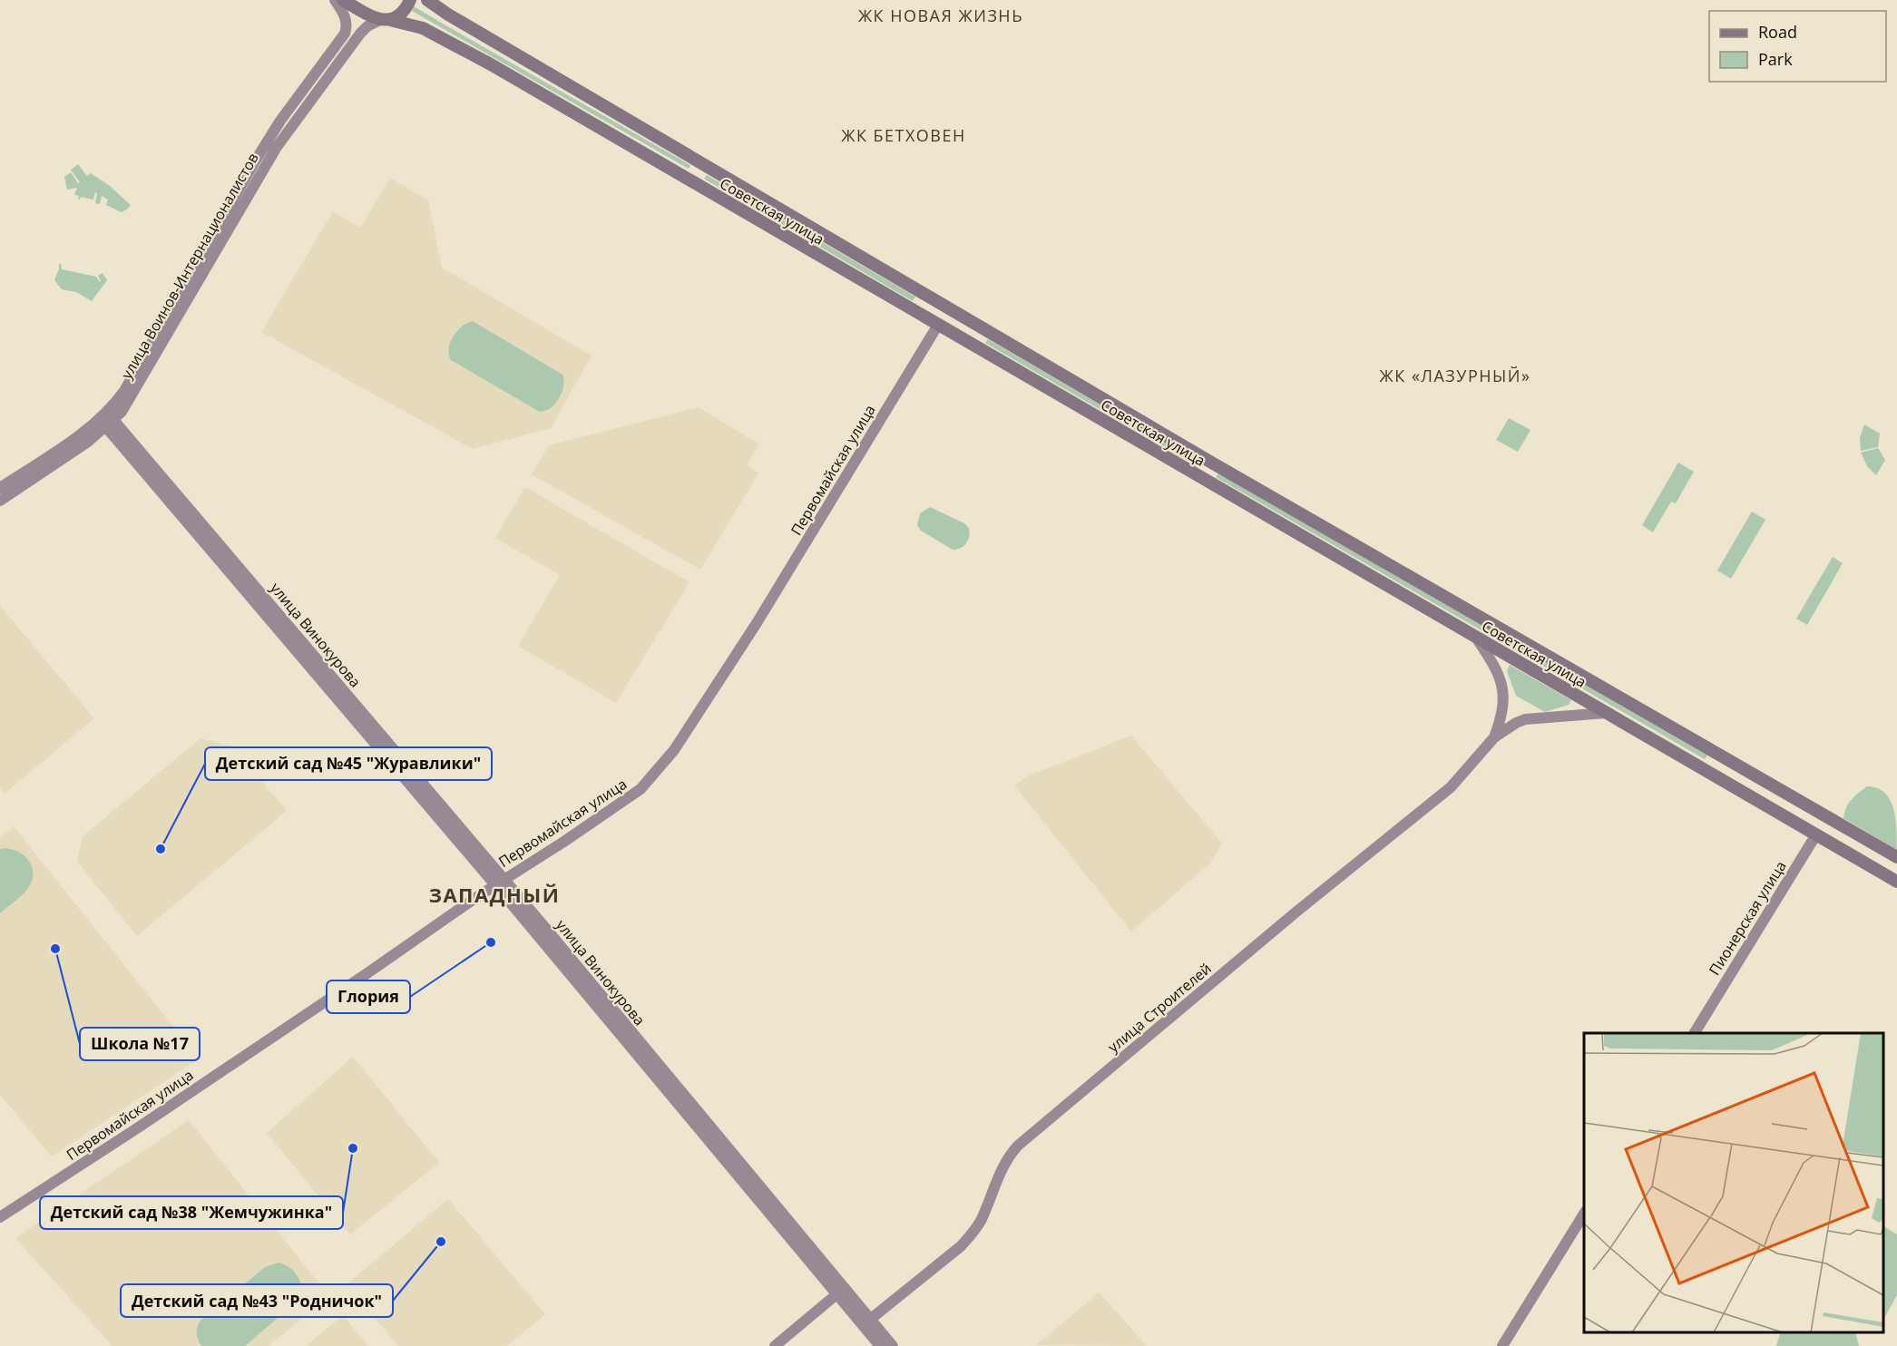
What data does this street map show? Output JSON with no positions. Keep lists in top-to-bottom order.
{
  "streets": {
    "main road": [
      "Советская улица",
      "улица Воинов-Интернационалистов",
      "Первомайская улица",
      "улица Винокурова",
      "Пионерская улица",
      "улица Строителей"
    ]
  },
  "crossings": [
    ["Советская улица", "улица Воинов-Интернационалистов"],
    ["Советская улица", "Первомайская улица"],
    ["Советская улица", "Пионерская улица"],
    ["Советская улица", "улица Строителей"],
    ["улица Воинов-Интернационалистов", "улица Винокурова"],
    ["Первомайская улица", "улица Винокурова"],
    ["улица Винокурова", "улица Строителей"]
  ],
  "districts": [
    "ЖК НОВАЯ ЖИЗНЬ",
    "ЖК БЕТХОВЕН",
    "ЖК «ЛАЗУРНЫЙ»",
    "ЗАПАДНЫЙ"
  ],
  "places": [
    "Детский сад №45 \"Журавлики\"",
    "Глория",
    "Школа №17",
    "Детский сад №38 \"Жемчужинка\"",
    "Детский сад №43 \"Родничок\""
  ],
  "legend": ["Road", "Park"]
}
